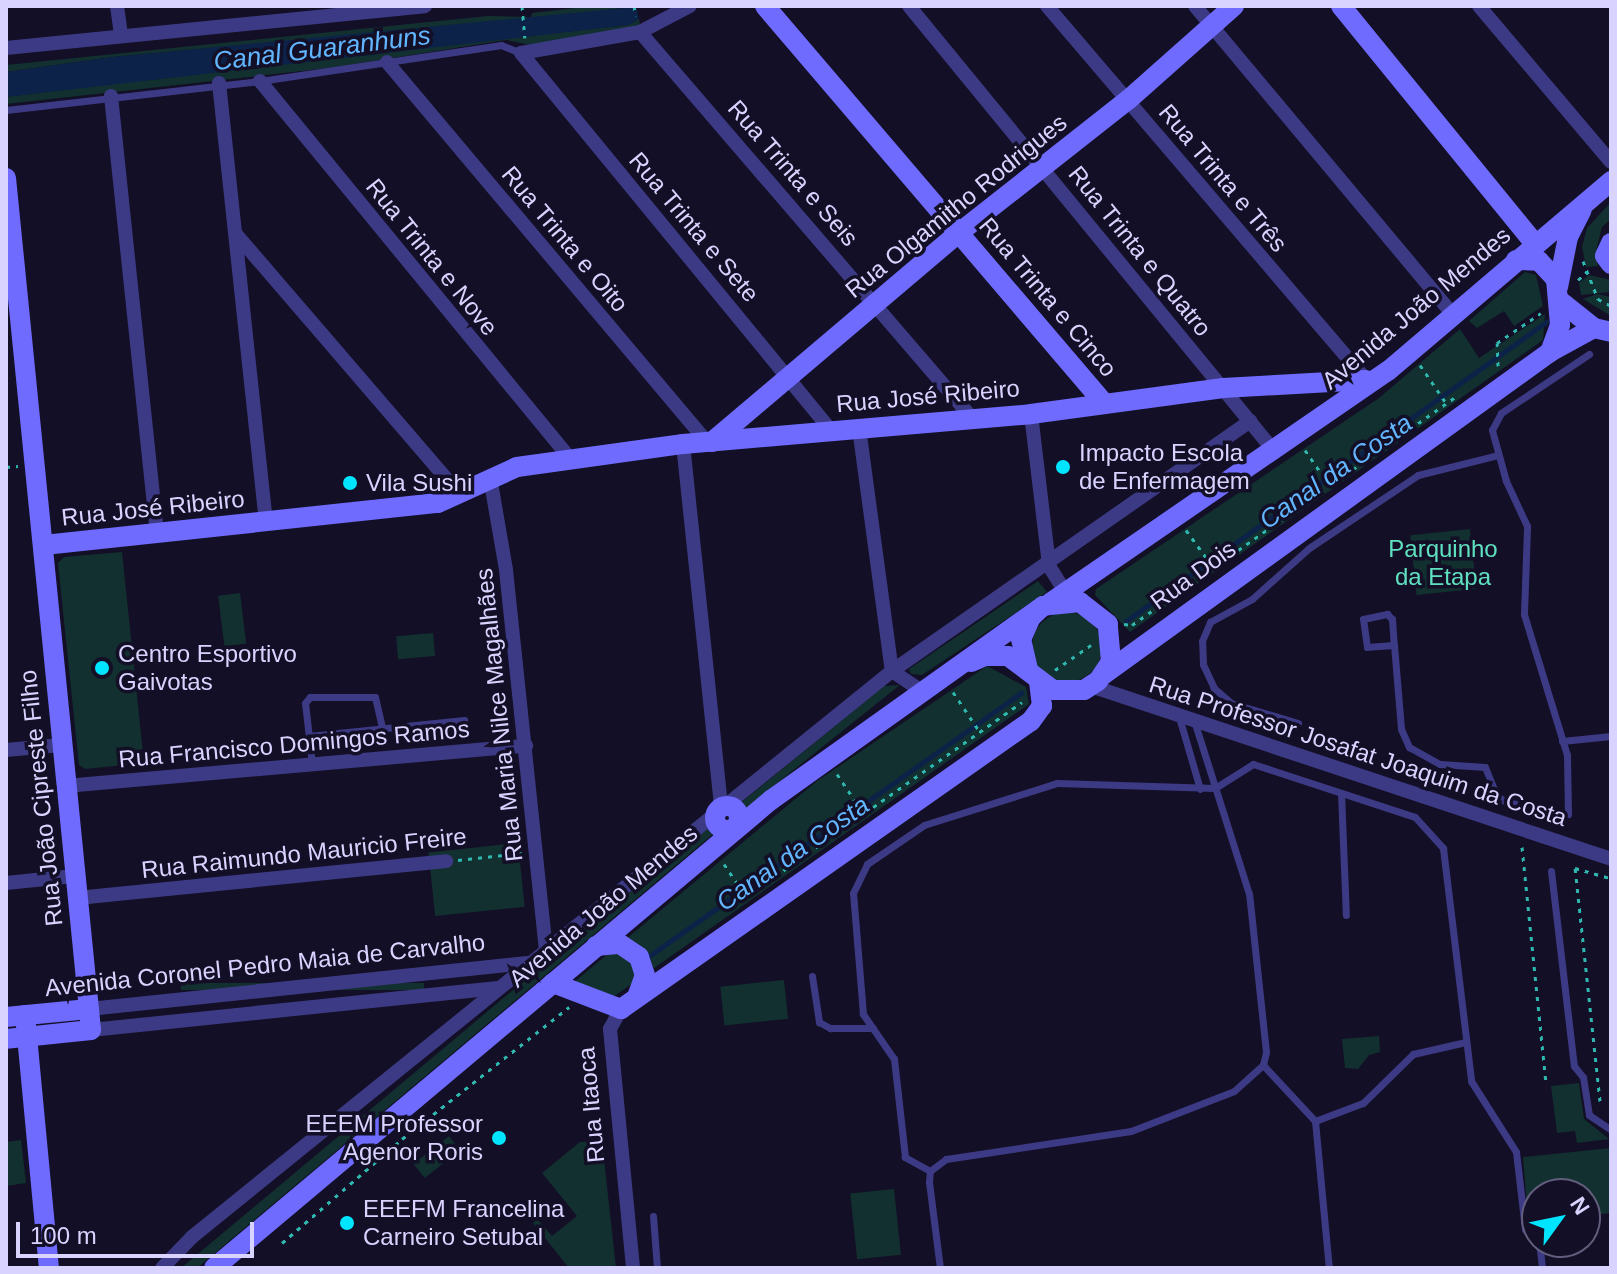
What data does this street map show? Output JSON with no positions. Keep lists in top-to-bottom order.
{
  "streets": {
    "street": [
      "Rua Trinta e Seis",
      "Rua Trinta e Três",
      "Rua Olgamitho Rodrigues",
      "Rua Trinta e Sete",
      "Rua Trinta e Oito",
      "Rua Trinta e Quatro",
      "Rua Trinta e Nove",
      "Rua Trinta e Cinco",
      "Avenida João Mendes",
      "Rua José Ribeiro",
      "Rua Dois",
      "Rua Maria Nilce Magalhães",
      "Rua Francisco Domingos Ramos",
      "Rua Professor Josafat Joaquim da Costa",
      "Rua João Cipreste Filho",
      "Rua Raimundo Mauricio Freire",
      "Avenida Coronel Pedro Maia de Carvalho",
      "Rua Itaoca"
    ]
  },
  "crossings": [
    ["Rua Trinta e Seis", "Rua Olgamitho Rodrigues"],
    ["Rua Trinta e Seis", "Rua José Ribeiro"],
    ["Rua Trinta e Três", "Rua Olgamitho Rodrigues"],
    ["Rua Trinta e Três", "Avenida João Mendes"],
    ["Rua Trinta e Três", "Rua José Ribeiro"],
    ["Rua Olgamitho Rodrigues", "Rua Trinta e Sete"],
    ["Rua Olgamitho Rodrigues", "Rua Trinta e Oito"],
    ["Rua Olgamitho Rodrigues", "Rua Trinta e Quatro"],
    ["Rua Olgamitho Rodrigues", "Rua Trinta e Cinco"],
    ["Rua Olgamitho Rodrigues", "Rua José Ribeiro"],
    ["Rua Trinta e Sete", "Rua José Ribeiro"],
    ["Rua Trinta e Oito", "Rua José Ribeiro"],
    ["Rua Trinta e Quatro", "Avenida João Mendes"],
    ["Rua Trinta e Quatro", "Rua José Ribeiro"],
    ["Rua Trinta e Nove", "Rua José Ribeiro"],
    ["Rua Trinta e Cinco", "Rua José Ribeiro"],
    ["Avenida João Mendes", "Rua José Ribeiro"],
    ["Avenida João Mendes", "Rua Dois"],
    ["Avenida João Mendes", "Rua Maria Nilce Magalhães"],
    ["Avenida João Mendes", "Rua Professor Josafat Joaquim da Costa"],
    ["Avenida João Mendes", "Avenida Coronel Pedro Maia de Carvalho"],
    ["Avenida João Mendes", "Rua Itaoca"],
    ["Rua José Ribeiro", "Rua Maria Nilce Magalhães"],
    ["Rua José Ribeiro", "Rua João Cipreste Filho"],
    ["Rua Dois", "Rua Professor Josafat Joaquim da Costa"],
    ["Rua Maria Nilce Magalhães", "Rua Francisco Domingos Ramos"],
    ["Rua Maria Nilce Magalhães", "Rua Raimundo Mauricio Freire"],
    ["Rua Francisco Domingos Ramos", "Rua João Cipreste Filho"],
    ["Rua João Cipreste Filho", "Rua Raimundo Mauricio Freire"],
    ["Rua João Cipreste Filho", "Avenida Coronel Pedro Maia de Carvalho"]
  ],
  "water": ["Canal Guaranhuns", "Canal da Costa"],
  "parks": ["Parquinho da Etapa"],
  "places": [
    "Impacto Escola de Enfermagem",
    "Vila Sushi",
    "Centro Esportivo Gaivotas",
    "EEEM Professor Agenor Roris",
    "EEEFM Francelina Carneiro Setubal"
  ],
  "scale_bar": "100 m",
  "north": "top right"
}
